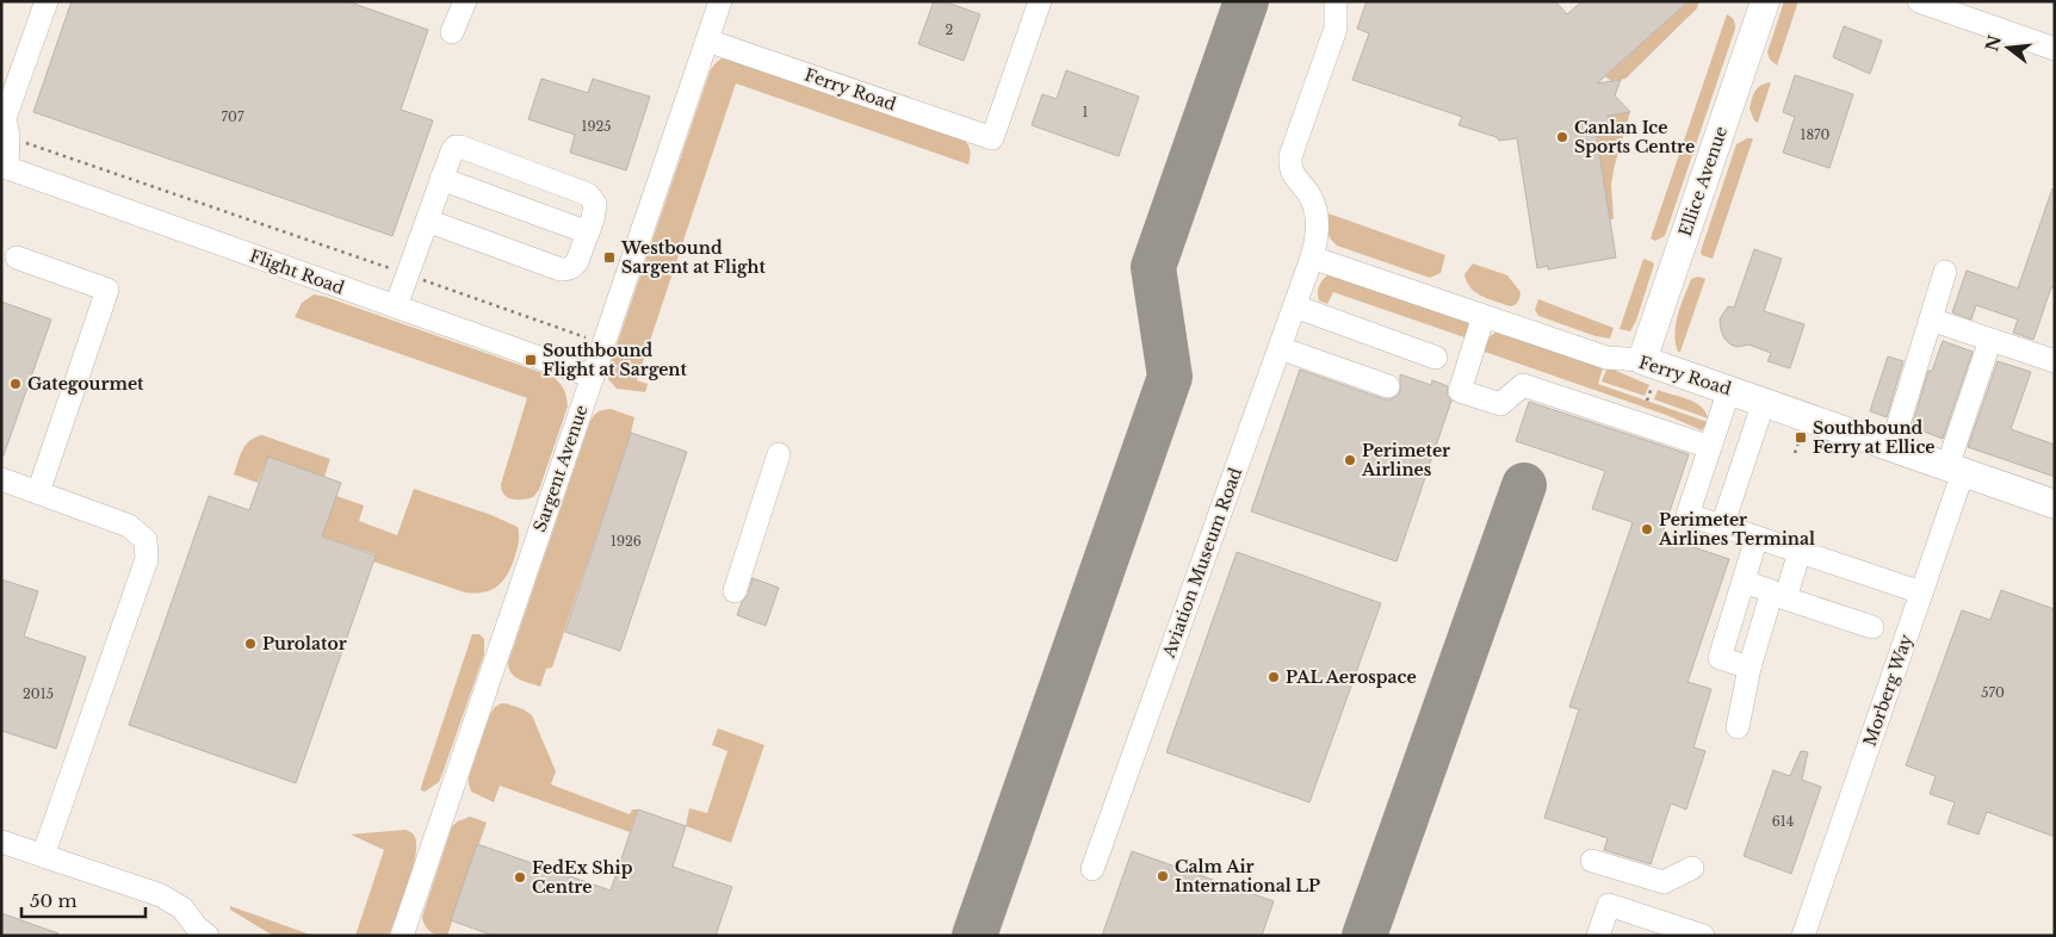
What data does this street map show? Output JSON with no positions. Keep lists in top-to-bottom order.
{
  "streets": {
    "main road": ["Ferry Road", "Ellice Avenue"],
    "street": [
      "Flight Road",
      "Sargent Avenue",
      "Aviation Museum Road",
      "Morberg Way"
    ]
  },
  "crossings": [
    ["Ferry Road", "Ellice Avenue"],
    ["Ferry Road", "Sargent Avenue"],
    ["Ferry Road", "Aviation Museum Road"],
    ["Ferry Road", "Morberg Way"],
    ["Flight Road", "Sargent Avenue"]
  ],
  "places": {
    "other": [
      "Canlan Ice Sports Centre",
      "Gategourmet",
      "Perimeter Airlines",
      "Perimeter Airlines Terminal",
      "Purolator",
      "PAL Aerospace",
      "Calm Air International LP",
      "FedEx Ship Centre"
    ],
    "transit": ["Westbound Sargent at Flight", "Southbound Flight at Sargent", "Southbound Ferry at Ellice"]
  },
  "house_numbers": [
    "2",
    "1",
    "707",
    "1925",
    "1870",
    "1926",
    "570",
    "2015",
    "614"
  ],
  "scale_bar": "50 m",
  "north": "left"
}
